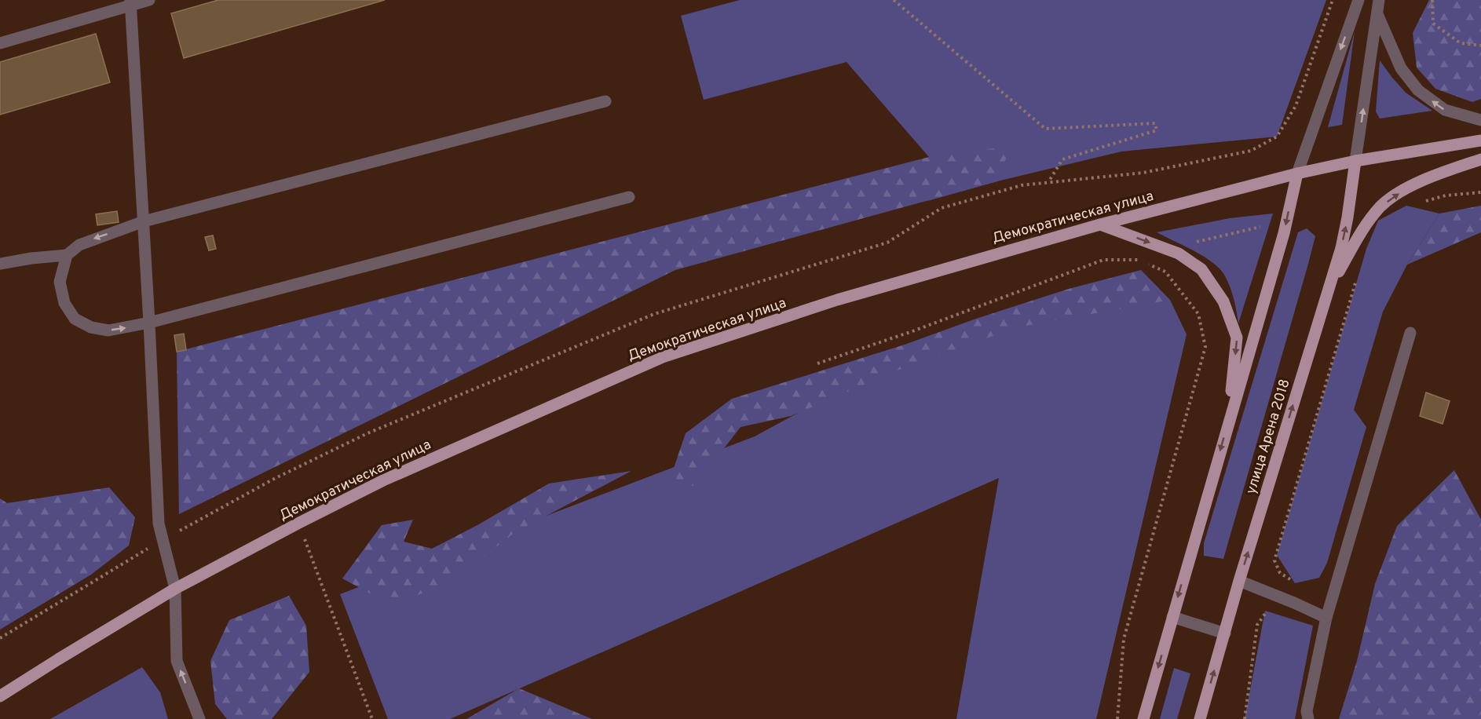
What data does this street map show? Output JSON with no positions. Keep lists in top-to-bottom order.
{
  "streets": {
    "main road": ["Демократическая улица", "улица Арена 2018"]
  },
  "crossings": [
    ["Демократическая улица", "улица Арена 2018"]
  ]
}
